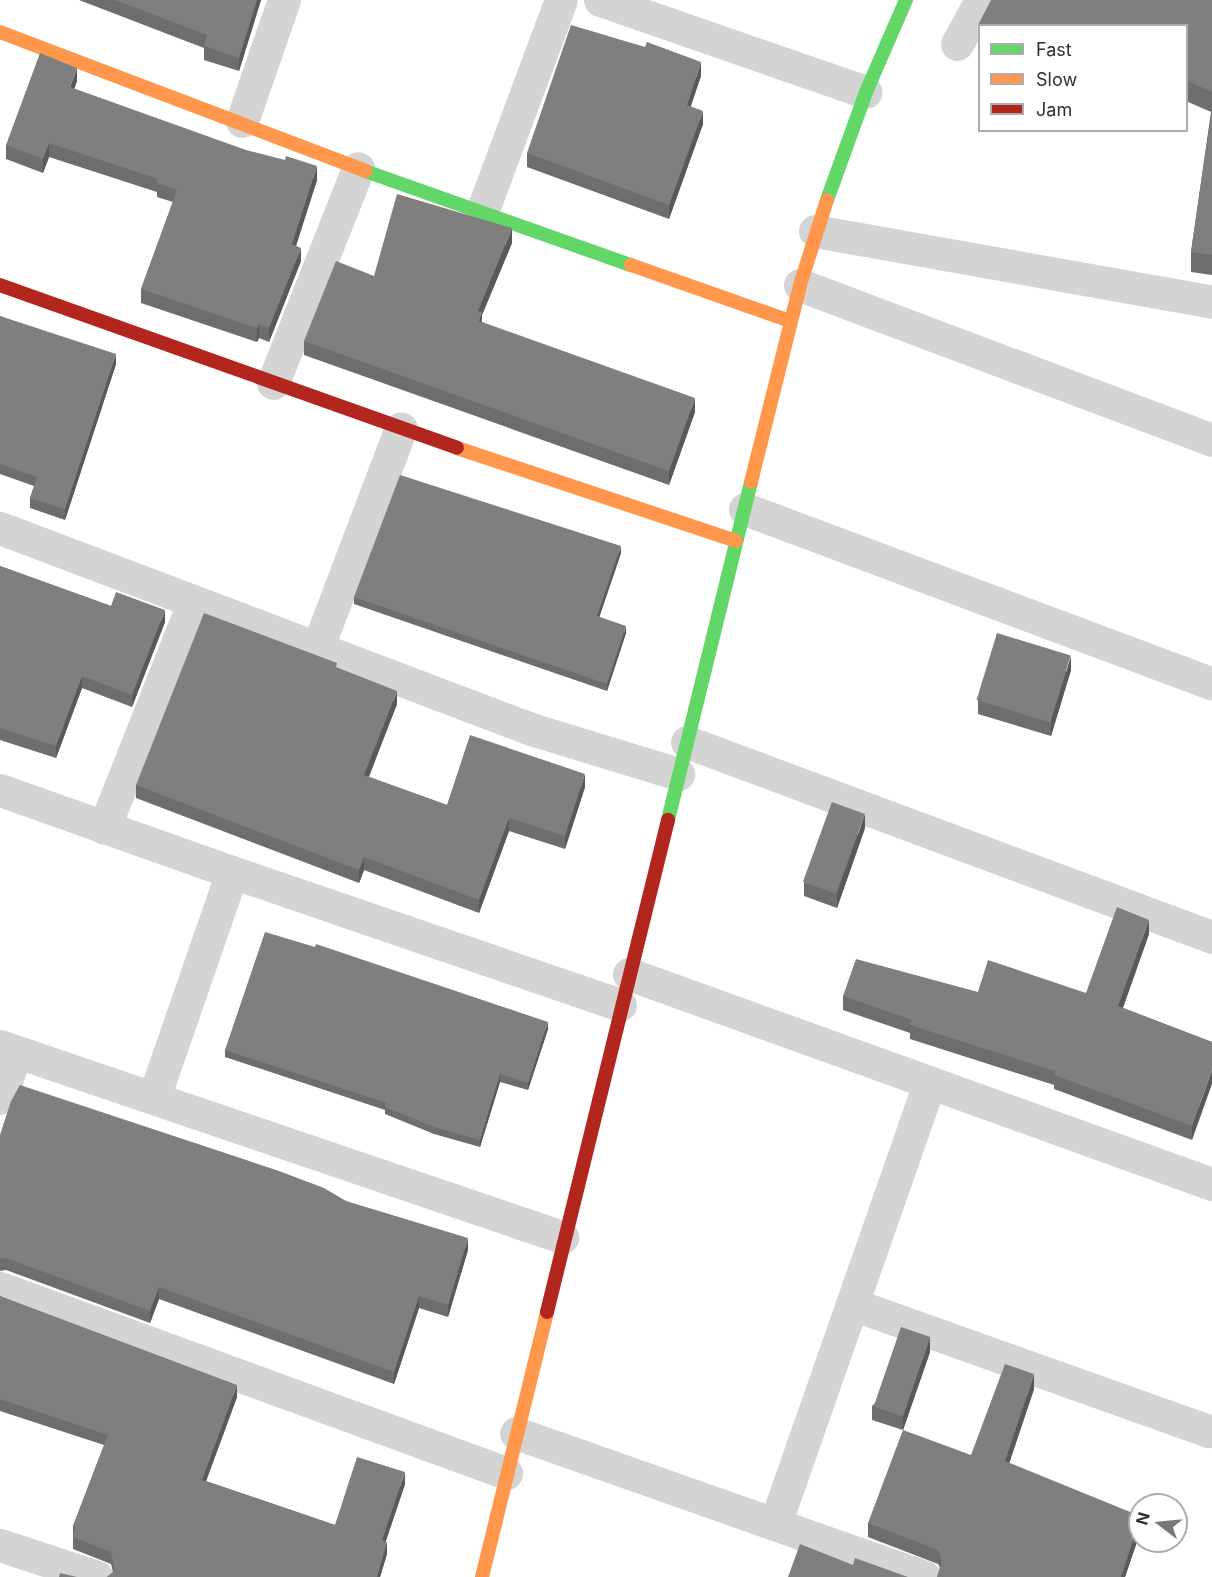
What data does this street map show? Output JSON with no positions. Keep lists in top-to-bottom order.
{
  "legend": ["Fast", "Slow", "Jam"],
  "north": "left"
}
